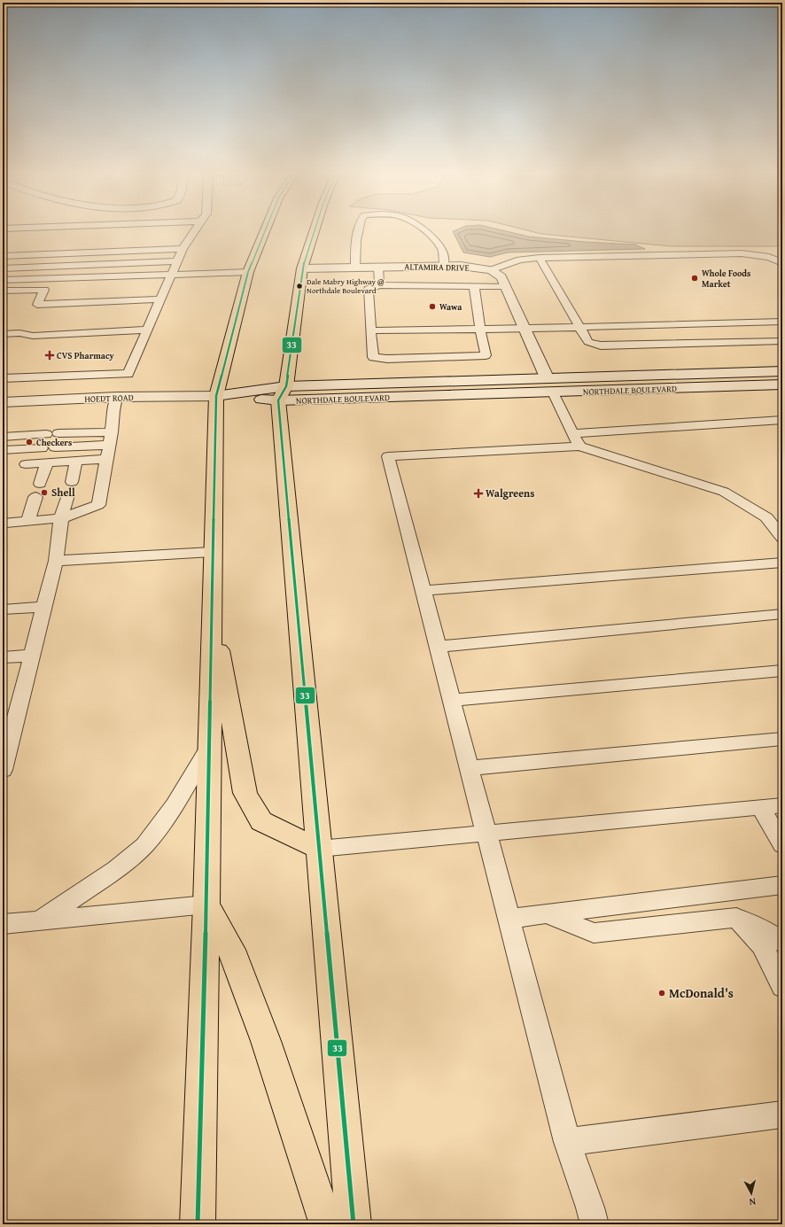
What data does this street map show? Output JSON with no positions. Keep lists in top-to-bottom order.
{
  "streets": {
    "street": ["ALTAMIRA DRIVE", "NORTHDALE BOULEVARD", "HOEDT ROAD"]
  },
  "crossings": [
    ["NORTHDALE BOULEVARD", "HOEDT ROAD"]
  ],
  "places": {
    "other": [
      "Whole Foods Market",
      "Dale Mabry Highway @ Northdale Boulevard",
      "Wawa",
      "Checkers",
      "Shell",
      "McDonald's"
    ],
    "health": ["CVS Pharmacy", "Walgreens"]
  },
  "lines": ["transit line 33"],
  "north": "bottom"
}
